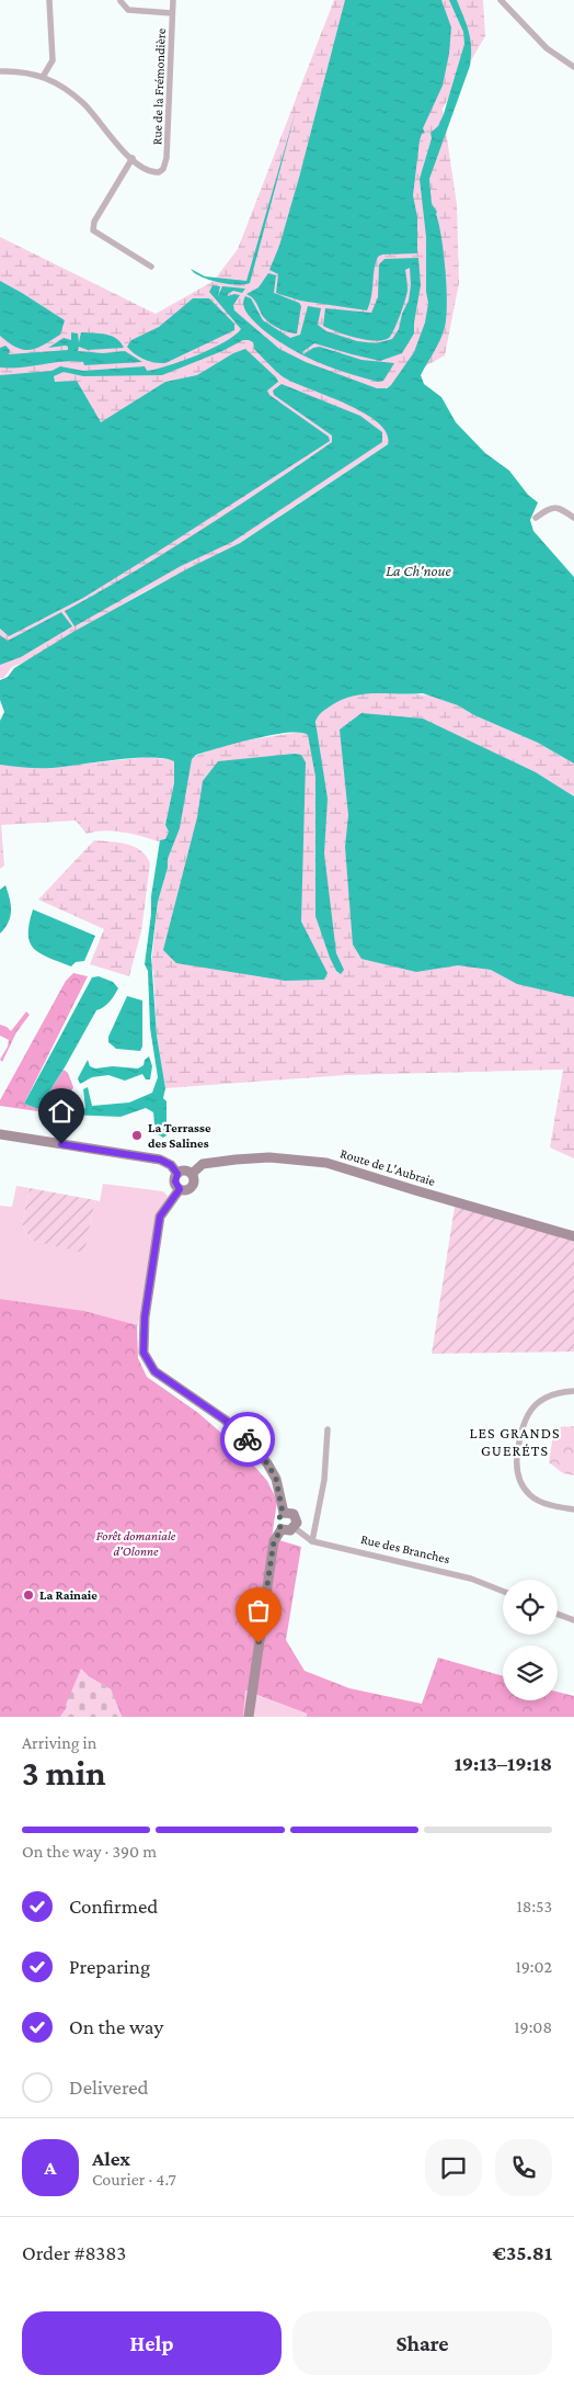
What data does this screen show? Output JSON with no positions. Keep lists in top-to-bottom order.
{
  "streets": {
    "street": ["Rue de la Frémondière", "Route de L'Aubraie", "Rue des Branches"]
  },
  "districts": ["LES GRANDS GUERÉTS"],
  "water": ["La Ch'noue"],
  "parks": ["Forêt domaniale d'Olonne"],
  "places": ["La Terrasse des Salines", "La Rainaie"],
  "page": {
    "heading": ["3 min", "Arriving in", "19:13–19:18"],
    "panel": [
      "Alex",
      "Courier · 4.7",
      "Order #8383",
      "€35.81"
    ],
    "bar": "On the way · 390 m",
    "list": [
      ["Confirmed", "18:53"],
      ["Preparing", "19:02"],
      ["On the way", "19:08"],
      "Delivered"
    ],
    "round": "A",
    "buttons": ["Help", "Share"]
  }
}
